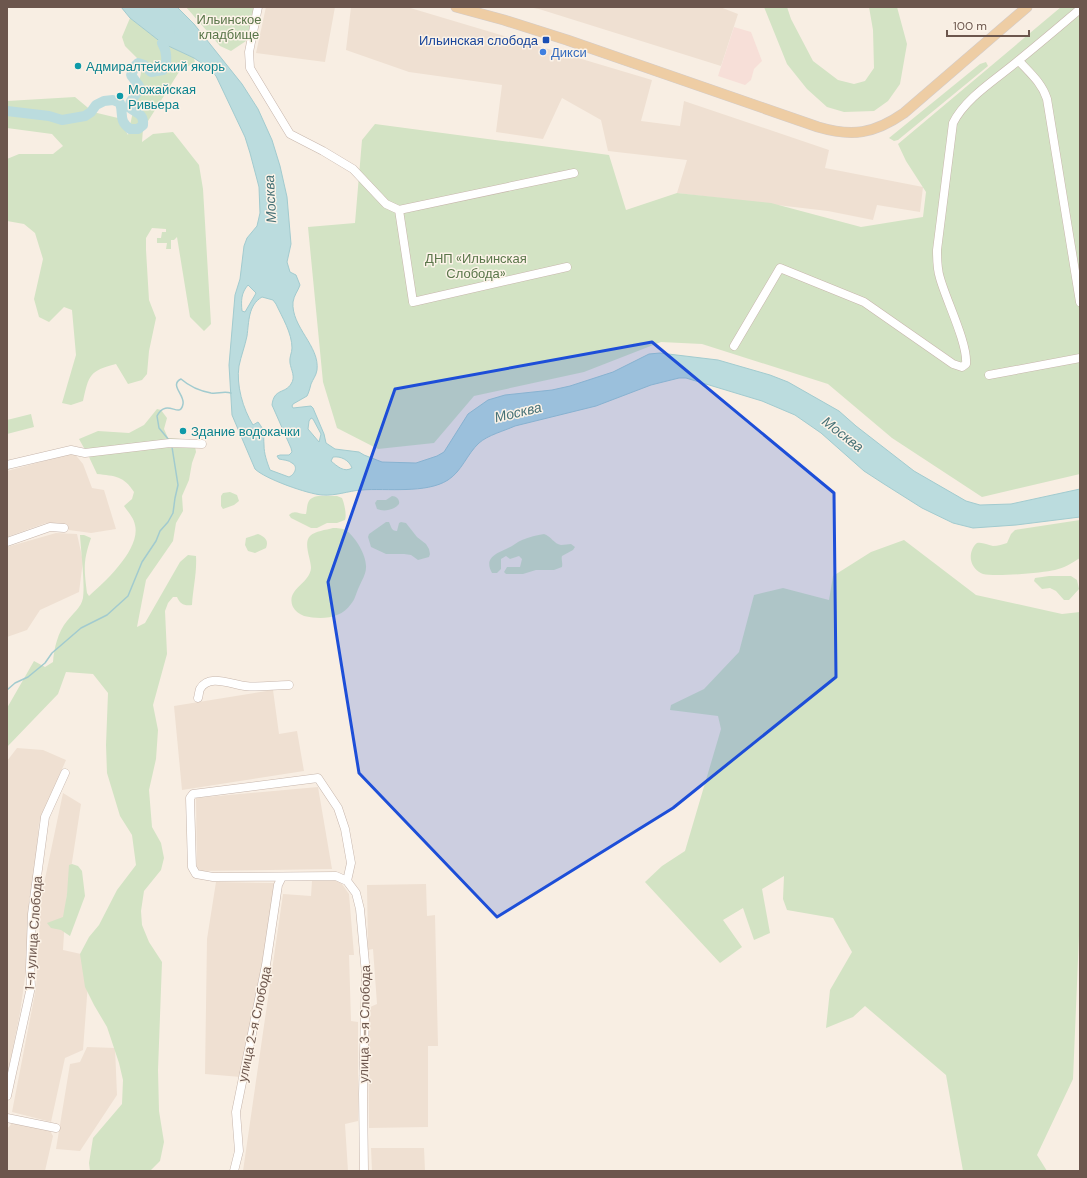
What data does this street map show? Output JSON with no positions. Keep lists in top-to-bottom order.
{
  "streets": {
    "street": ["1-я улица Слобода", "улица 2-я Слобода", "улица 3-я Слобода"]
  },
  "water": ["Москва"],
  "parks": ["Ильинское кладбище", "ДНП «Ильинская Слобода»"],
  "places": {
    "transit": ["Ильинская слобода"],
    "other": [
      "Дикси",
      "Адмиралтейский якорь",
      "Можайская Ривьера",
      "Здание водокачки"
    ]
  },
  "scale_bar": "100 m"
}
